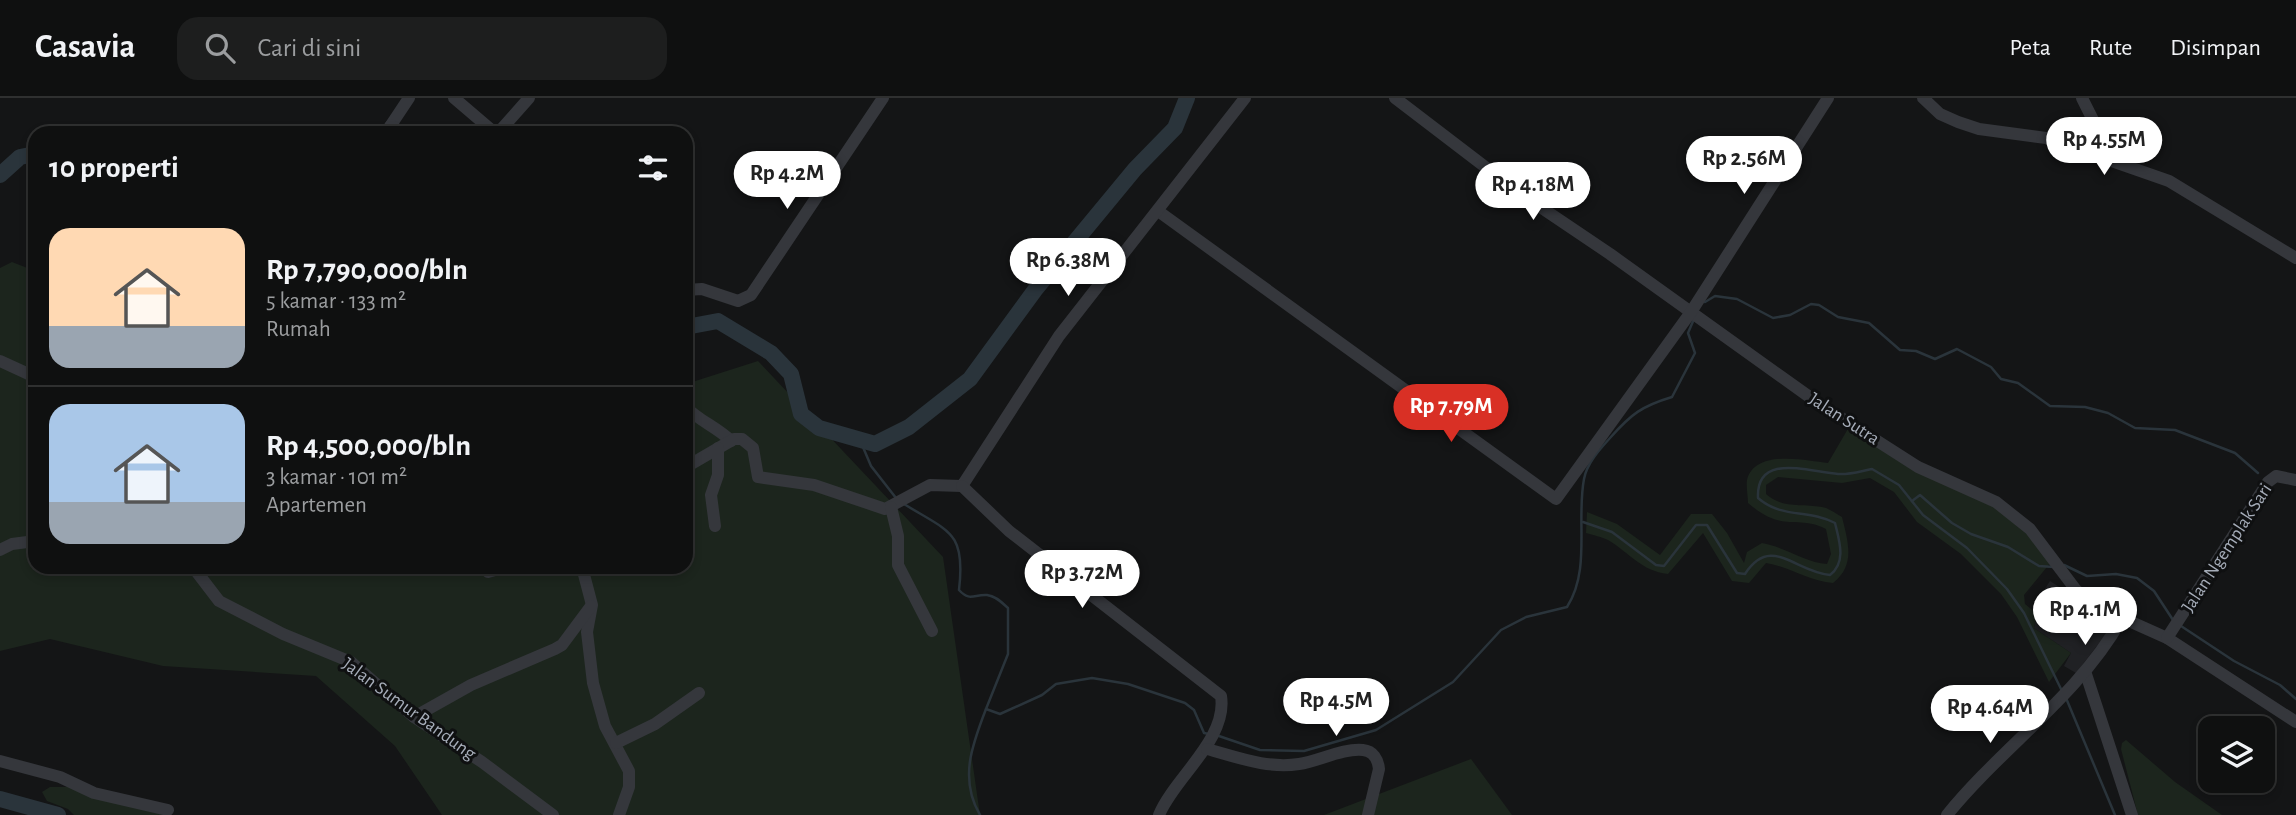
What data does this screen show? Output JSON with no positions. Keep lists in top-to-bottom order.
{
  "streets": {
    "street": ["Jalan Sutra", "Jalan Ngemplak Sari", "Jalan Sumur Bandung"]
  },
  "crossings": [
    ["Jalan Sutra", "Jalan Ngemplak Sari"]
  ],
  "page": {
    "header": "Casavia",
    "search": "Cari di sini",
    "nav": ["Peta", "Rute", "Disimpan"],
    "price": [
      "Rp 4.55M",
      "Rp 2.56M",
      "Rp 4.2M",
      "Rp 4.18M",
      "Rp 6.38M",
      "Rp 7.79M",
      "Rp 3.72M",
      "Rp 4.1M",
      "Rp 4.5M",
      "Rp 4.64M"
    ],
    "heading": "10 properti",
    "list": [
      {
        "name": "Rp 7,790,000/bln",
        "note": "5 kamar · 133 m² · Rumah"
      },
      {
        "name": "Rp 4,500,000/bln",
        "note": "3 kamar · 101 m² · Apartemen"
      }
    ]
  }
}
